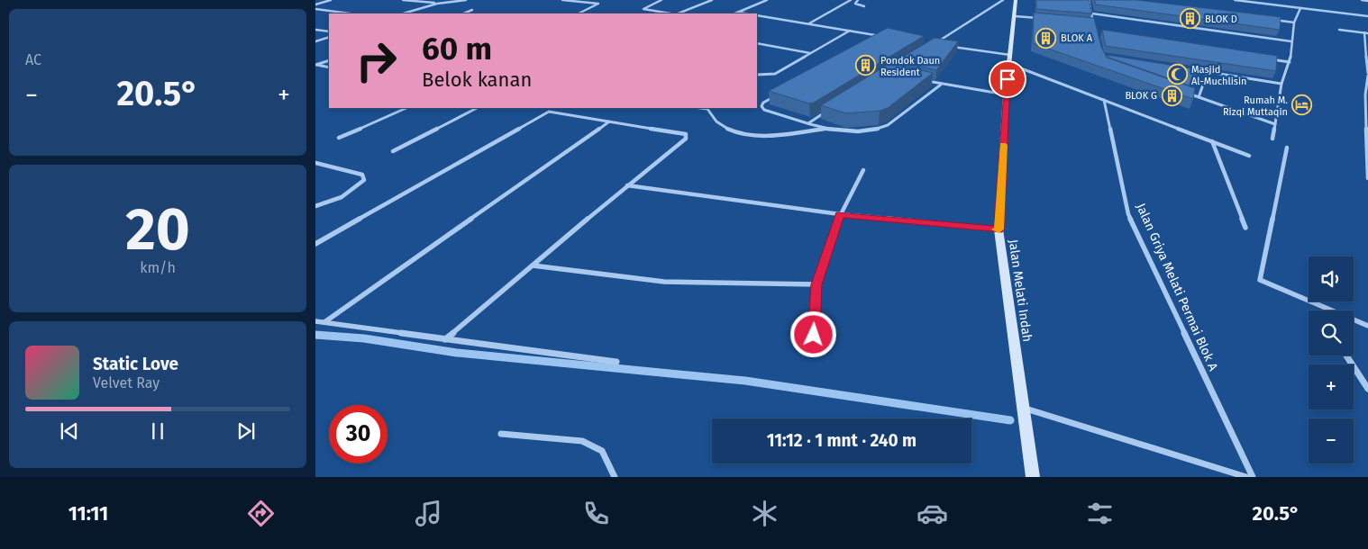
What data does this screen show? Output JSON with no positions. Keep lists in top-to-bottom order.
{
  "streets": {
    "main road": ["Jalan Melati Indah"],
    "street": ["Jalan Griya Melati Permai Blok A"]
  },
  "places": {
    "building": [
      "BLOK D",
      "BLOK A",
      "Pondok Daun Resident",
      "BLOK G"
    ],
    "mosque": ["Masjid Al-Muchlisin"],
    "hotel": ["Rumah M. Rizqi Muttaqin"]
  },
  "page": {
    "tile": [
      "AC",
      ["20", "km/h"]
    ],
    "turn": ["60 m", "Belok kanan"],
    "heat": ["−", "20.5°", "+"],
    "map_buttons": ["+", "−"],
    "song": ["Static Love", "Velvet Ray"],
    "limit": "30",
    "trip": "11:12 · 1 mnt · 240 m",
    "tabs": ["11:11", "20.5°"]
  }
}
